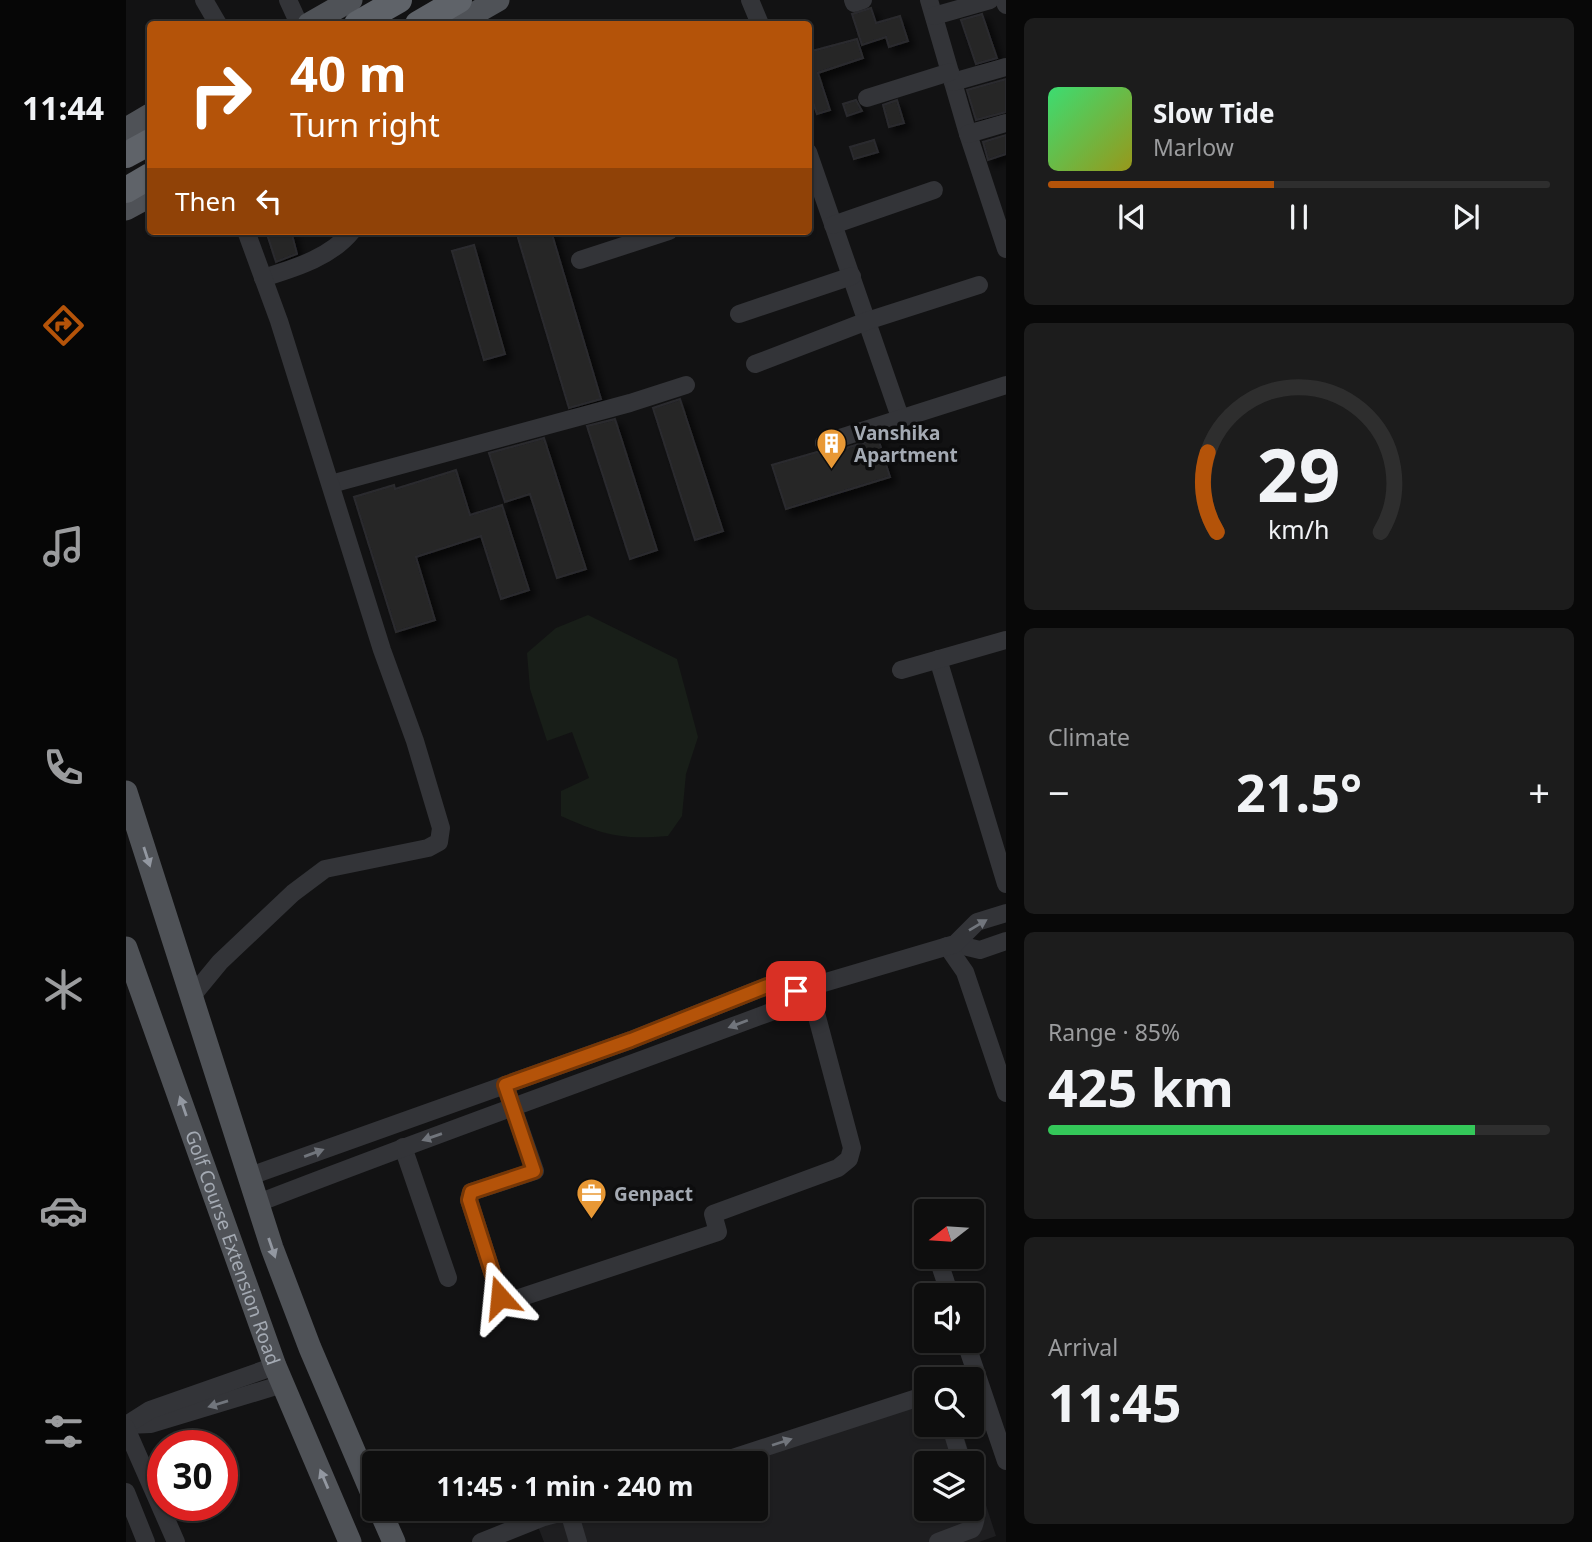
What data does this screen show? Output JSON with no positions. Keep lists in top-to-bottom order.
{
  "streets": {
    "main road": ["Golf Course Extension Road"]
  },
  "places": {
    "building": ["Vanshika Apartment"],
    "office": ["Genpact"]
  },
  "north": "left",
  "page": {
    "tabs": "11:44",
    "turn": ["40 m", "Turn right"],
    "song": ["Slow Tide", "Marlow"],
    "then": "Then",
    "tile": [
      "Climate",
      ["Range · 85%", "425 km"],
      ["Arrival", "11:45"]
    ],
    "heat": ["−", "21.5°", "+"],
    "limit": "30",
    "trip": "11:45 · 1 min · 240 m",
    "gauge": ["29", "km/h"]
  }
}
